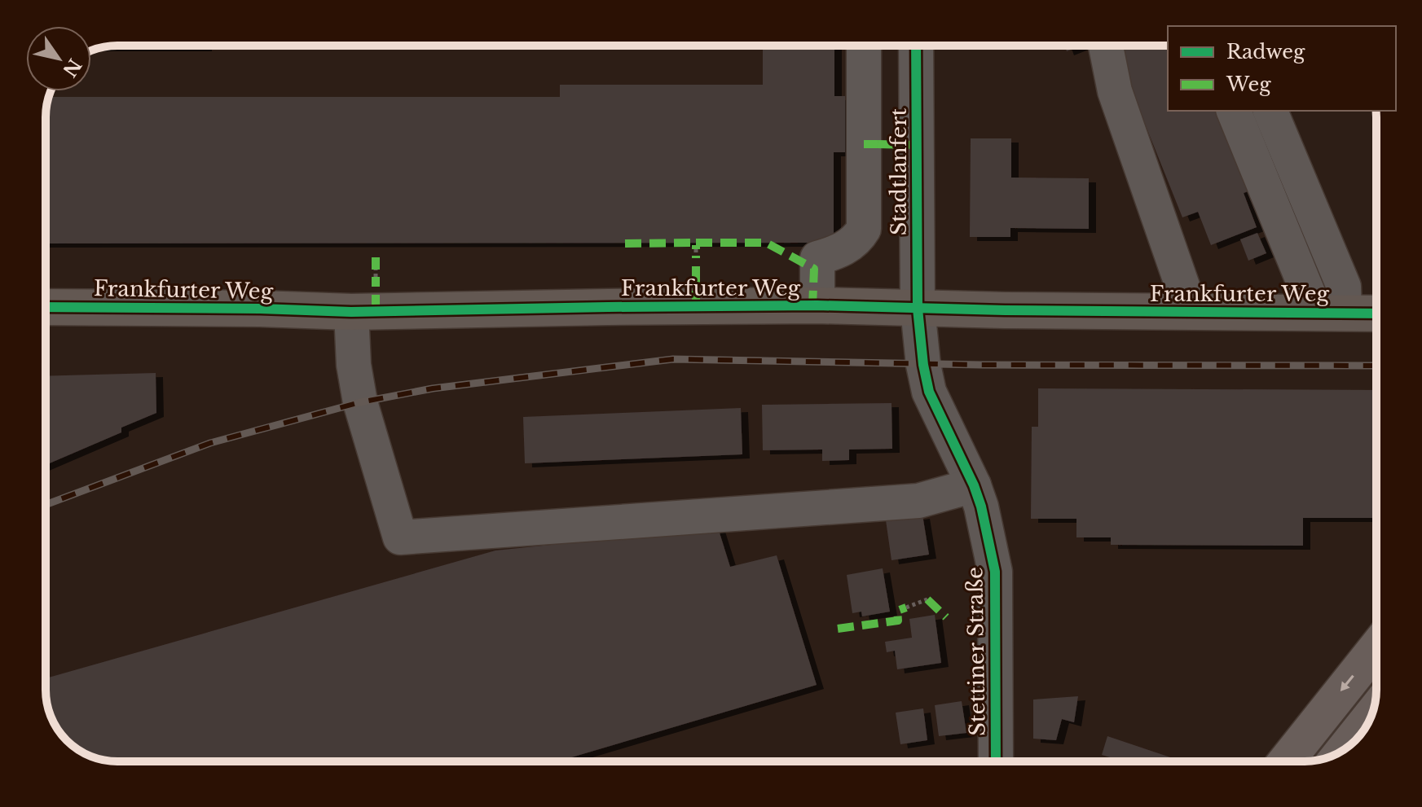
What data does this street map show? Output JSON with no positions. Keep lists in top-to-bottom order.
{
  "streets": {
    "main road": ["Frankfurter Weg"],
    "street": ["Stadtlanfert", "Stettiner Straße"]
  },
  "crossings": [
    ["Stadtlanfert", "Frankfurter Weg"],
    ["Stadtlanfert", "Stettiner Straße"],
    ["Frankfurter Weg", "Stettiner Straße"]
  ],
  "legend": ["Radweg", "Weg"],
  "north": "bottom right"
}
